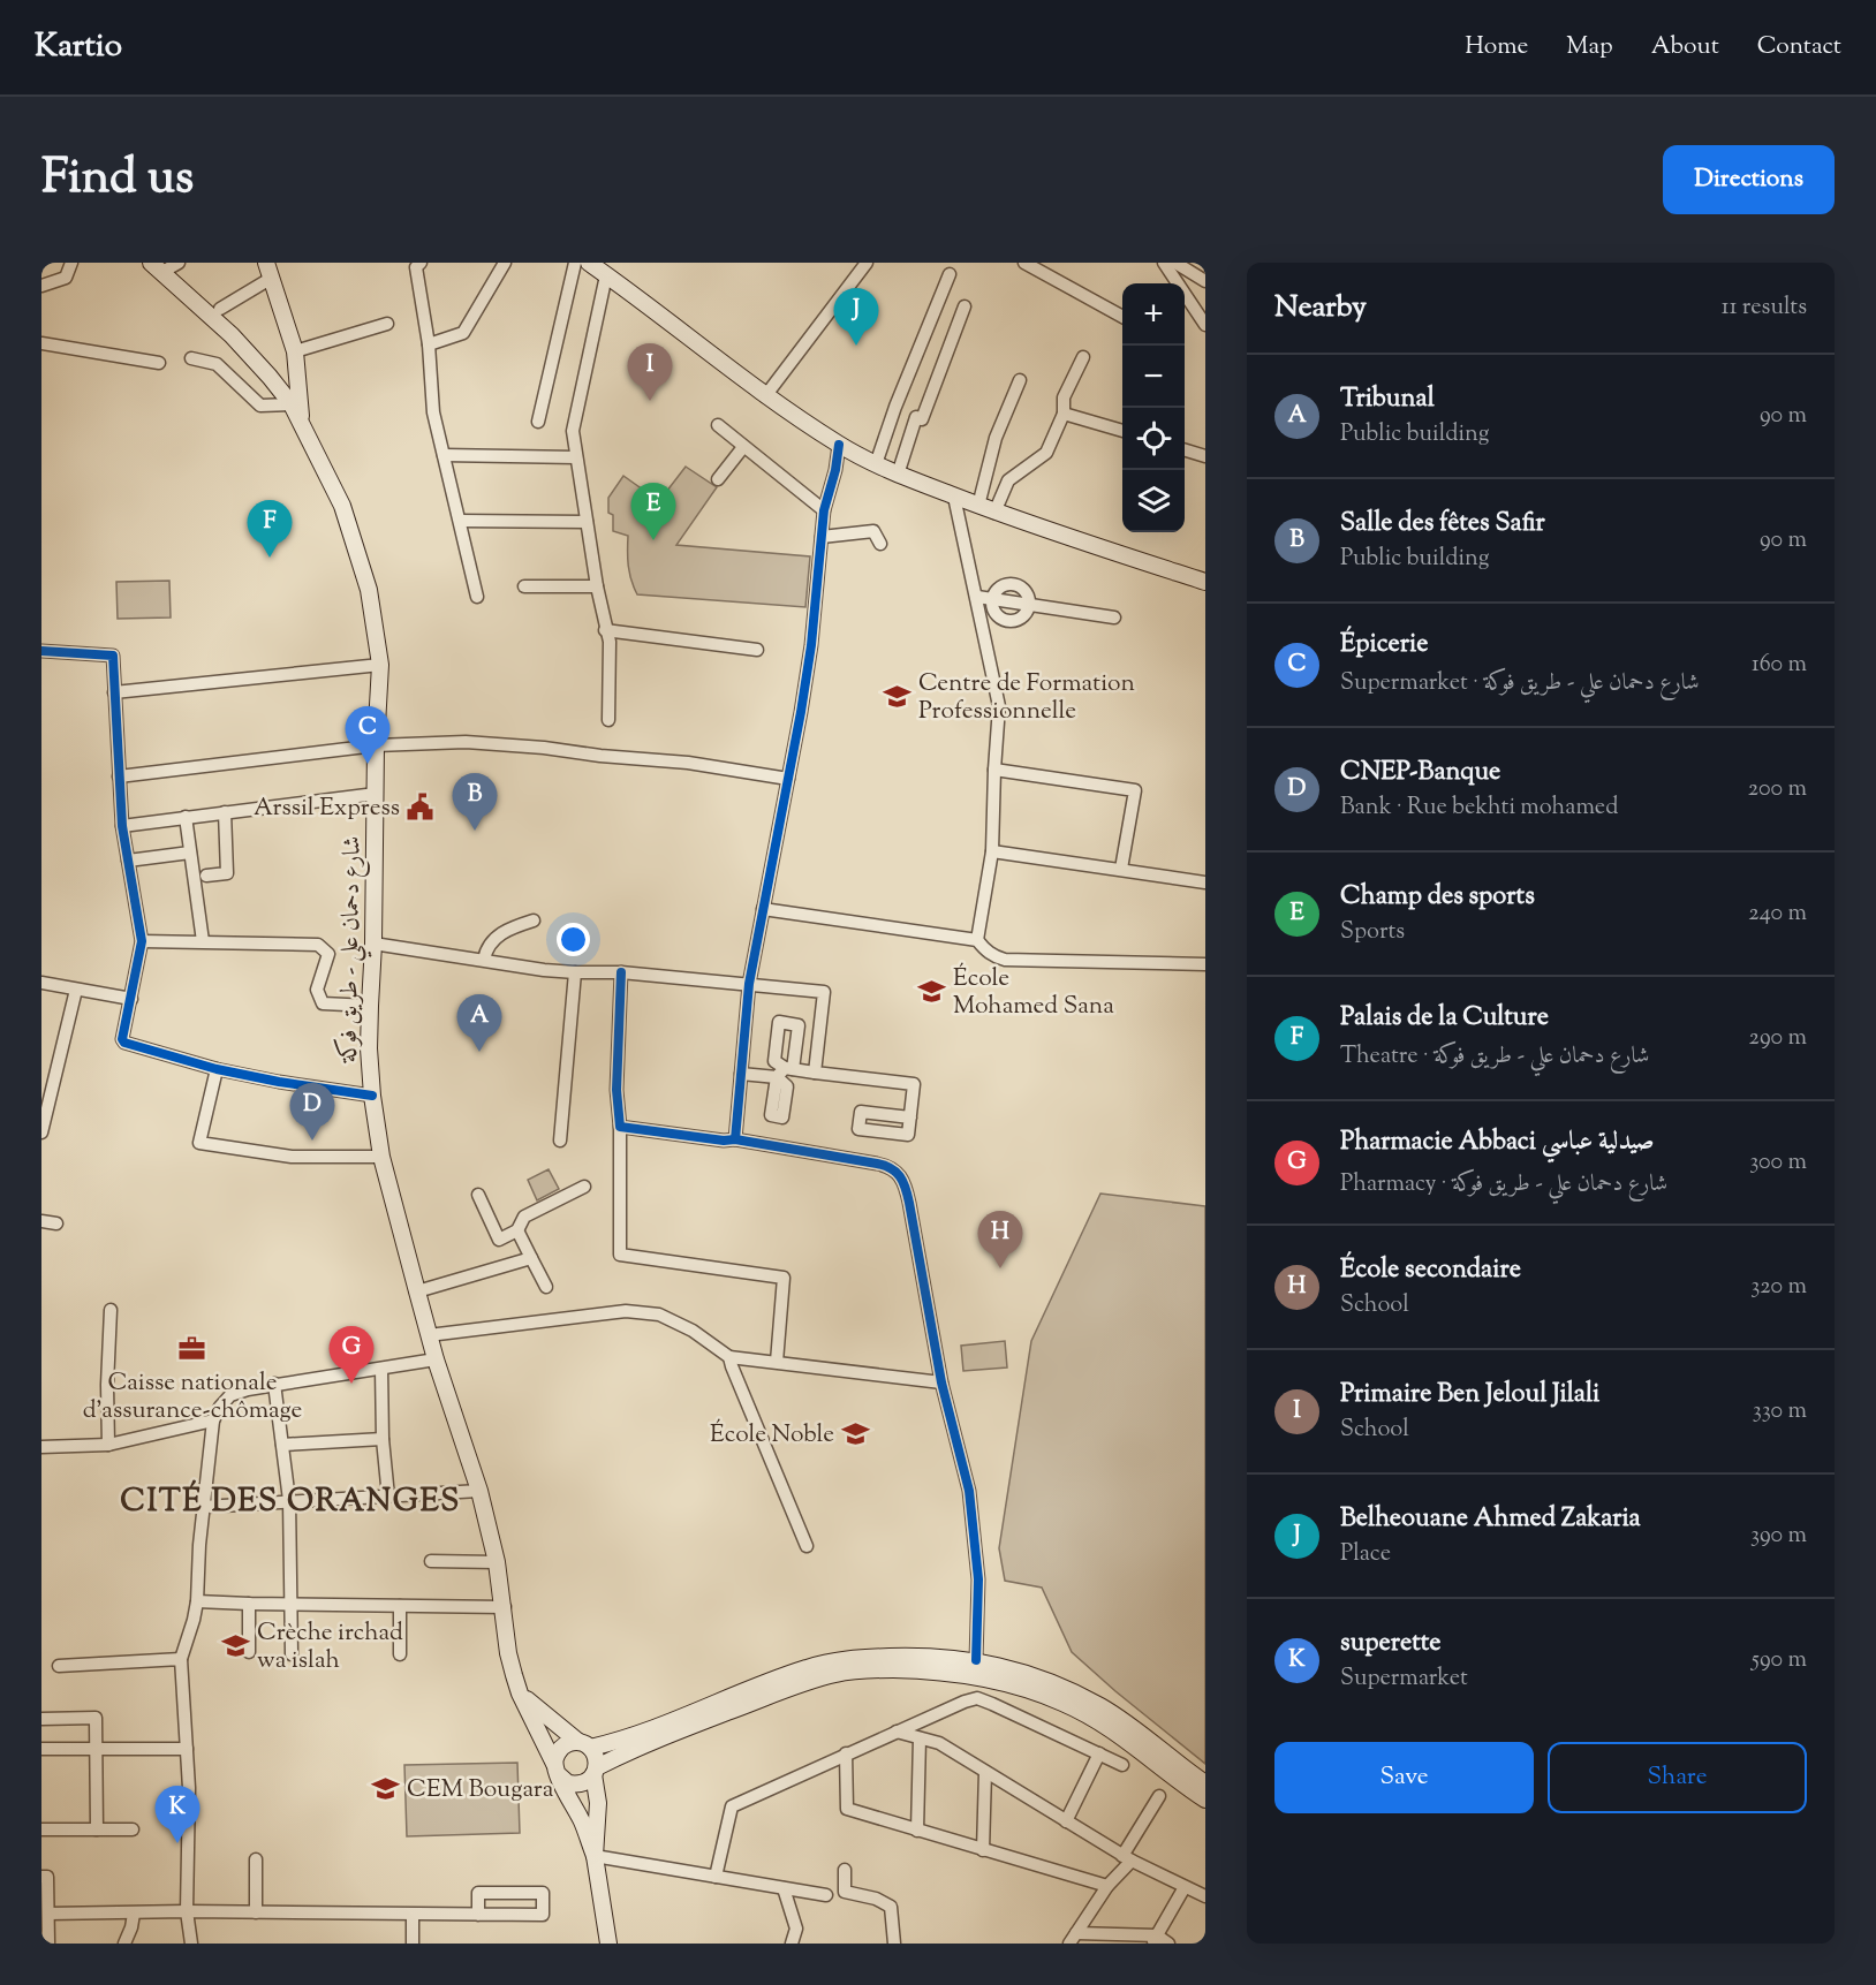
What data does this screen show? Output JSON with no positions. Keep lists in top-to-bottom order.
{
  "streets": {
    "main road": ["شارع دحمان علي - طريق فوكة"]
  },
  "districts": ["CITÉ DES ORANGES"],
  "places": {
    "school or university": [
      "Centre de Formation Professionnelle",
      "École Mohamed Sana",
      "École Noble",
      "Crèche irchad wa islah",
      "CEM Bougara"
    ],
    "public building": ["Arssil Express"],
    "office": ["Caisse nationale d'assurance-chômage"]
  },
  "page": {
    "header": "Kartio",
    "nav": [
      "Home",
      "Map",
      "About",
      "Contact"
    ],
    "title": "Find us",
    "buttons": [
      "Directions",
      ["Save", "Share"]
    ],
    "heading": ["Nearby", "11 results"],
    "map_buttons": ["+", "−"],
    "pins": [
      "J",
      "I",
      "E",
      "F",
      "C",
      "B",
      "A",
      "D",
      "H",
      "G",
      "K"
    ],
    "list": [
      {
        "mark": "A",
        "name": "Tribunal",
        "note": "Public building",
        "value": "90 m"
      },
      {
        "mark": "B",
        "name": "Salle des fêtes Safir",
        "note": "Public building",
        "value": "90 m"
      },
      {
        "mark": "C",
        "name": "Épicerie",
        "note": "Supermarket · شارع دحمان علي - طريق فوكة",
        "value": "160 m"
      },
      {
        "mark": "D",
        "name": "CNEP-Banque",
        "note": "Bank · Rue bekhti mohamed",
        "value": "200 m"
      },
      {
        "mark": "E",
        "name": "Champ des sports",
        "note": "Sports",
        "value": "240 m"
      },
      {
        "mark": "F",
        "name": "Palais de la Culture",
        "note": "Theatre · شارع دحمان علي - طريق فوكة",
        "value": "290 m"
      },
      {
        "mark": "G",
        "name": "Pharmacie Abbaci صيدلية عباسي",
        "note": "Pharmacy · شارع دحمان علي - طريق فوكة",
        "value": "300 m"
      },
      {
        "mark": "H",
        "name": "École secondaire",
        "note": "School",
        "value": "320 m"
      },
      {
        "mark": "I",
        "name": "Primaire Ben Jeloul Jilali",
        "note": "School",
        "value": "330 m"
      },
      {
        "mark": "J",
        "name": "Belheouane Ahmed Zakaria",
        "note": "Place",
        "value": "390 m"
      },
      {
        "mark": "K",
        "name": "superette",
        "note": "Supermarket",
        "value": "590 m"
      }
    ]
  }
}
